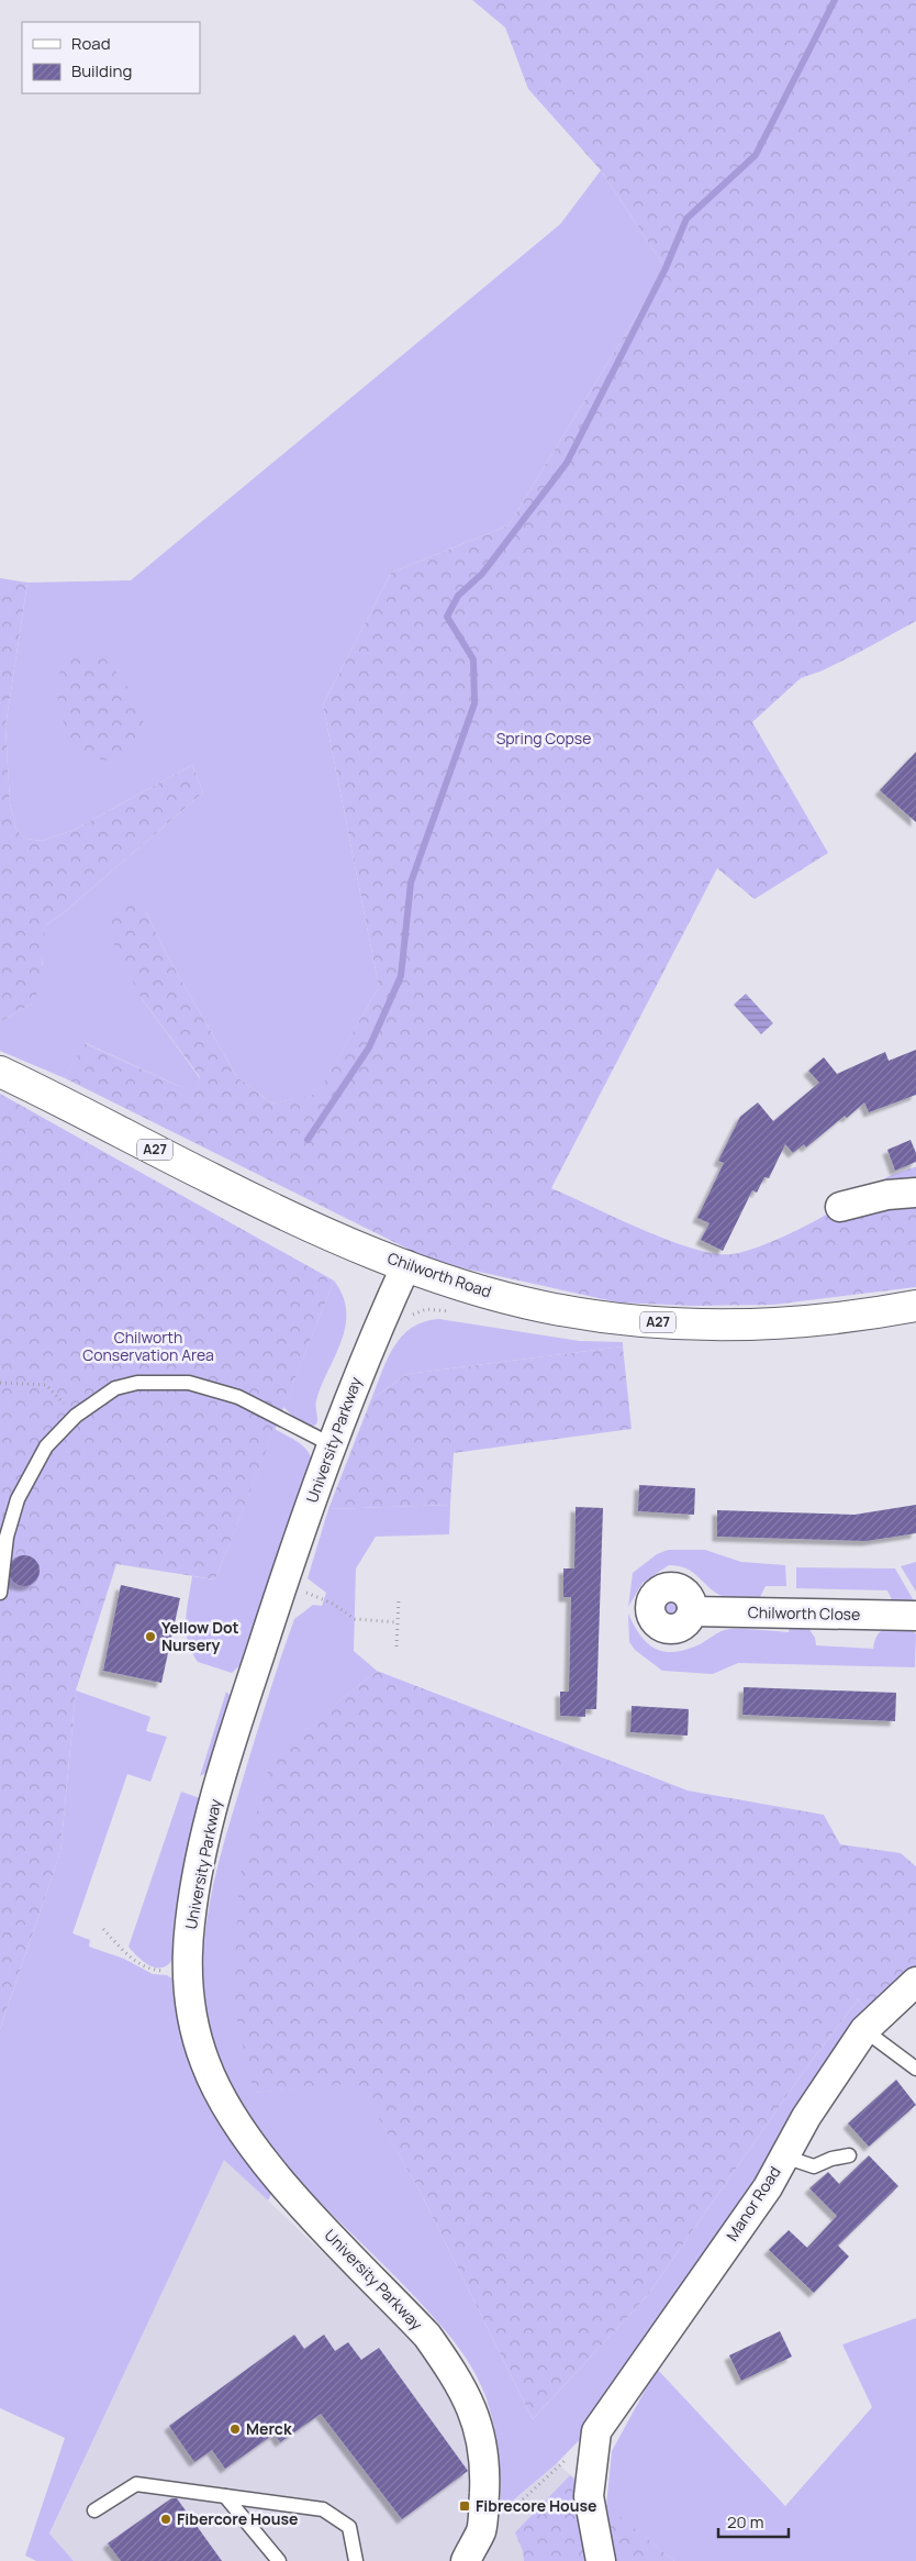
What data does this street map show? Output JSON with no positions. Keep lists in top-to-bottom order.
{
  "streets": {
    "main road": ["A27", "Chilworth Road"],
    "street": ["University Parkway", "Chilworth Close", "Manor Road"]
  },
  "crossings": [
    ["Chilworth Road", "University Parkway"]
  ],
  "parks": ["Spring Copse", "Chilworth Conservation Area"],
  "places": {
    "other": ["Yellow Dot Nursery", "Merck", "Fibercore House"],
    "transit": ["Fibrecore House"]
  },
  "legend": ["Road", "Building"],
  "scale_bar": "20 m"
}
